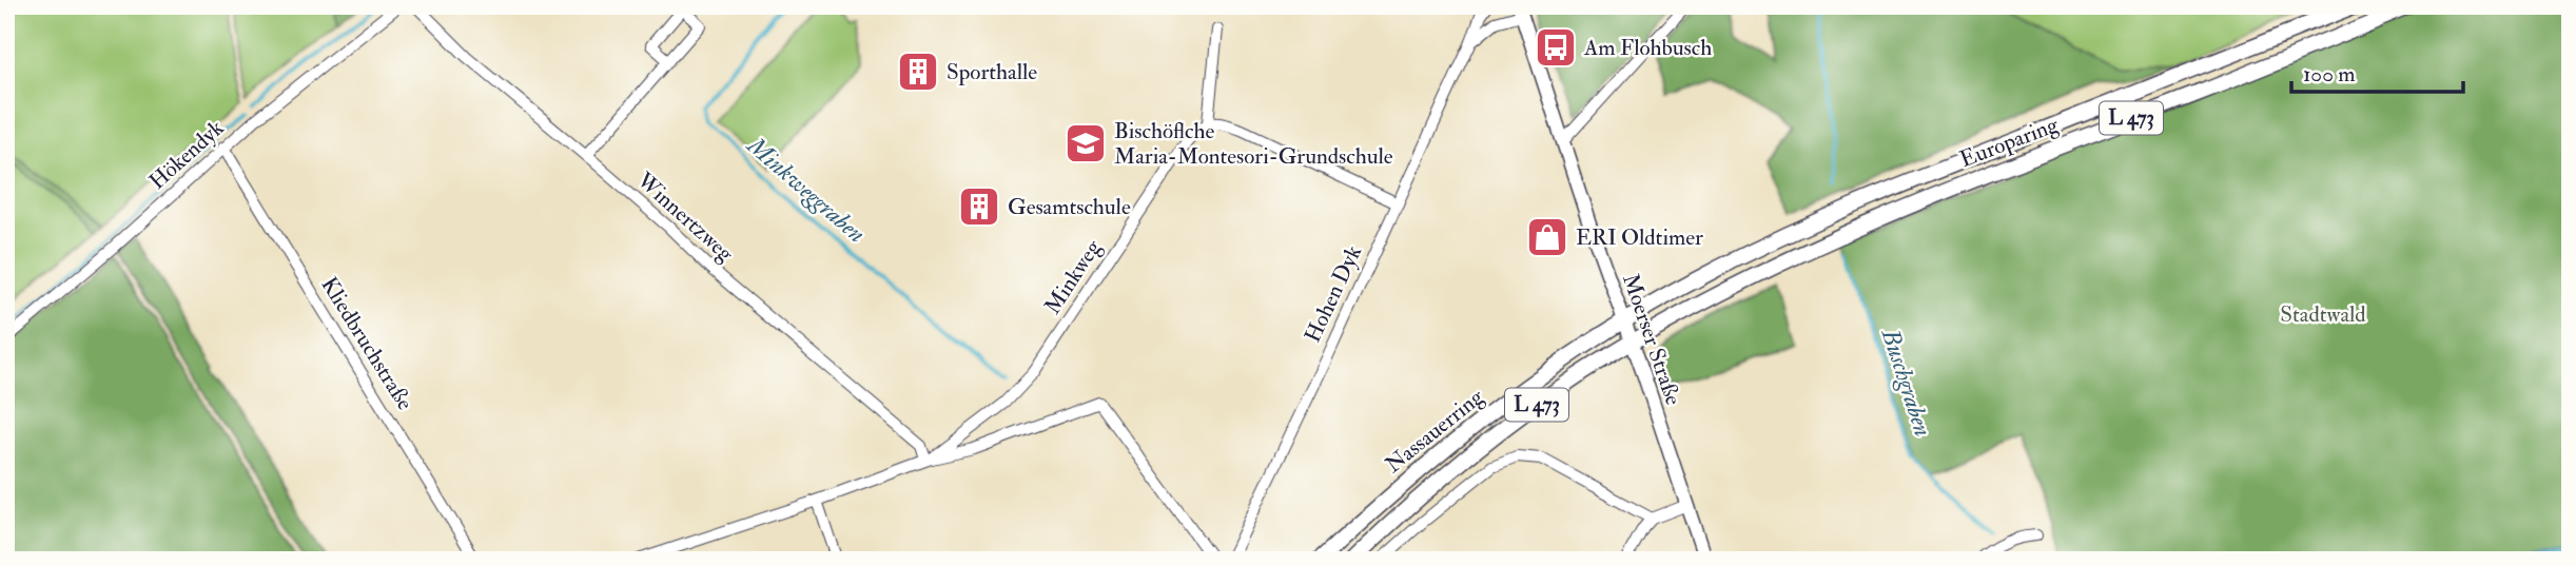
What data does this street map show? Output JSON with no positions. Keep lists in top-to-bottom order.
{
  "streets": {
    "main road": [
      "L 473",
      "Europaring",
      "Moerser Straße",
      "Nassauerring"
    ],
    "street": [
      "Hökendyk",
      "Winnertzweg",
      "Minkweg",
      "Hohen Dyk",
      "Kliedbruchstraße"
    ]
  },
  "crossings": [
    ["Europaring", "Moerser Straße"],
    ["Europaring", "Nassauerring"],
    ["Hökendyk", "Kliedbruchstraße"],
    ["Winnertzweg", "Minkweg"],
    ["Hohen Dyk", "Moerser Straße"],
    ["Moerser Straße", "Nassauerring"]
  ],
  "water": ["Minkweggraben", "Buschgraben"],
  "parks": ["Stadtwald"],
  "places": {
    "bus stop": ["Am Flohbusch"],
    "building": ["Sporthalle", "Gesamtschule"],
    "school or university": ["Bischöflche Maria-Montesori-Grundschule"],
    "shop": ["ERI Oldtimer"]
  },
  "scale_bar": "100 m"
}
